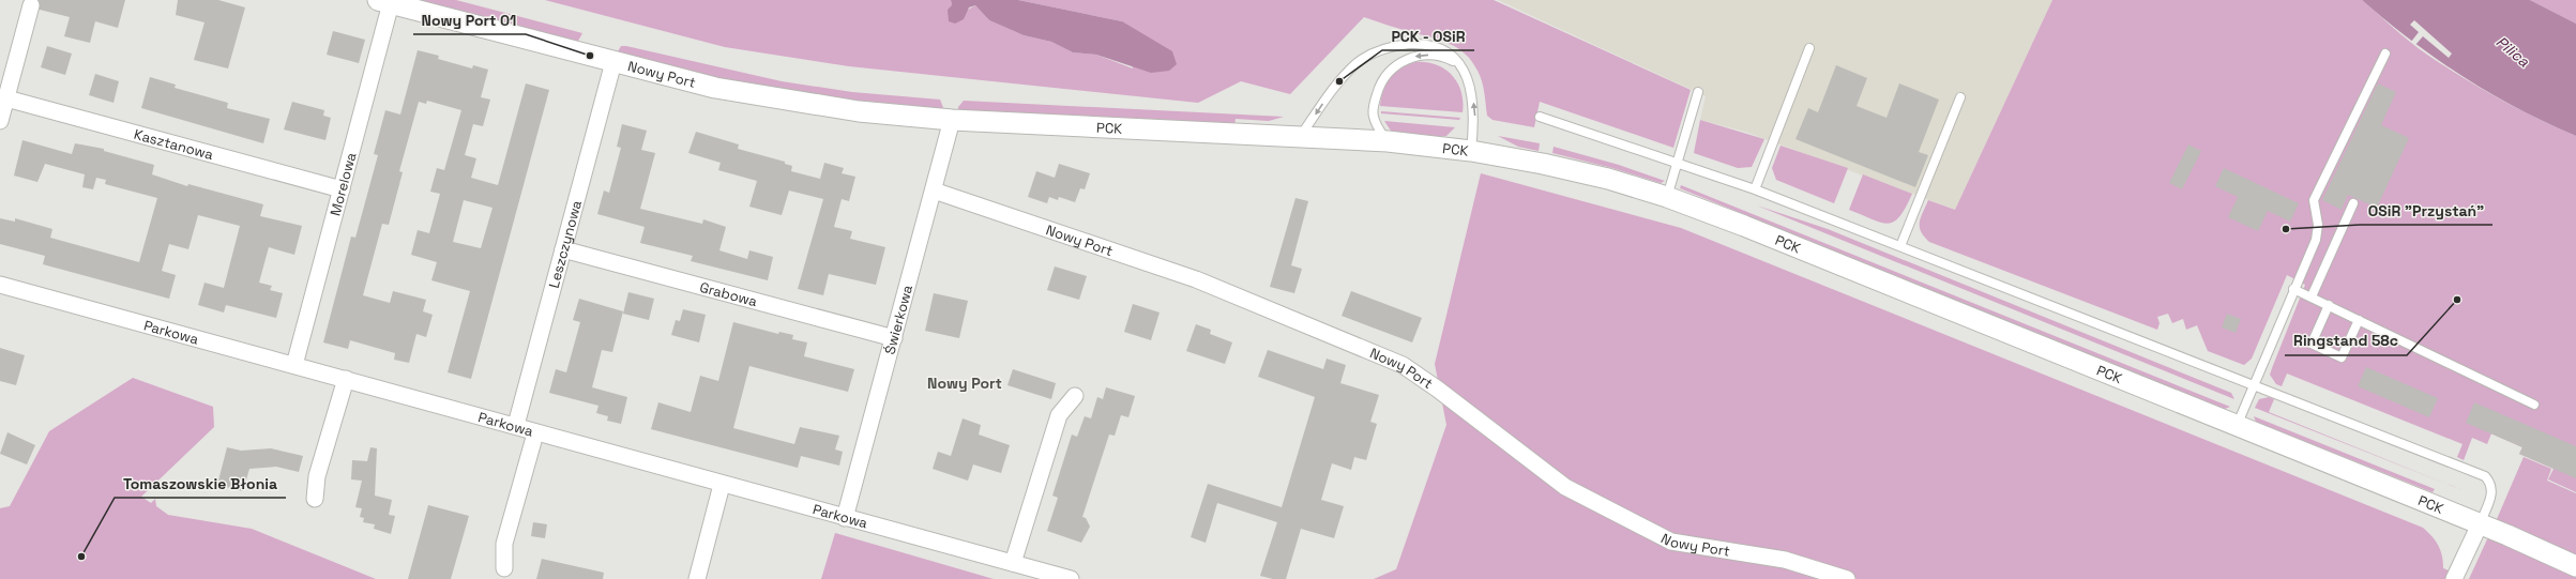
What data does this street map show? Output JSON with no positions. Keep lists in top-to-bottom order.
{
  "streets": {
    "street": [
      "Nowy Port",
      "PCK",
      "Kasztanowa",
      "Morelowa",
      "Leszczynowa",
      "Grabowa",
      "Świerkowa",
      "Parkowa"
    ]
  },
  "crossings": [
    ["Nowy Port", "PCK"],
    ["Nowy Port", "Morelowa"],
    ["Nowy Port", "Leszczynowa"],
    ["Nowy Port", "Świerkowa"],
    ["PCK", "Świerkowa"],
    ["Kasztanowa", "Morelowa"],
    ["Morelowa", "Parkowa"],
    ["Leszczynowa", "Grabowa"],
    ["Leszczynowa", "Parkowa"],
    ["Grabowa", "Świerkowa"],
    ["Świerkowa", "Parkowa"]
  ],
  "districts": ["Nowy Port"],
  "water": ["Pilica"],
  "places": [
    "Nowy Port 01",
    "PCK - OSiR",
    "OSiR \"Przystań\"",
    "Ringstand 58c",
    "Tomaszowskie Błonia"
  ]
}
